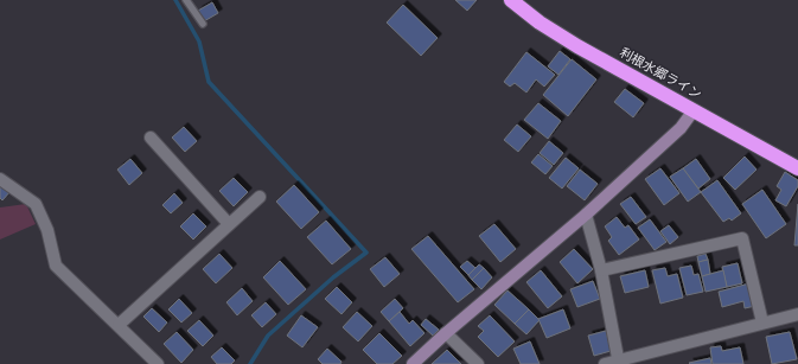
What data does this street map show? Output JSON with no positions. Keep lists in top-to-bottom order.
{
  "streets": {
    "highway": ["利根水郷ライン"]
  }
}
